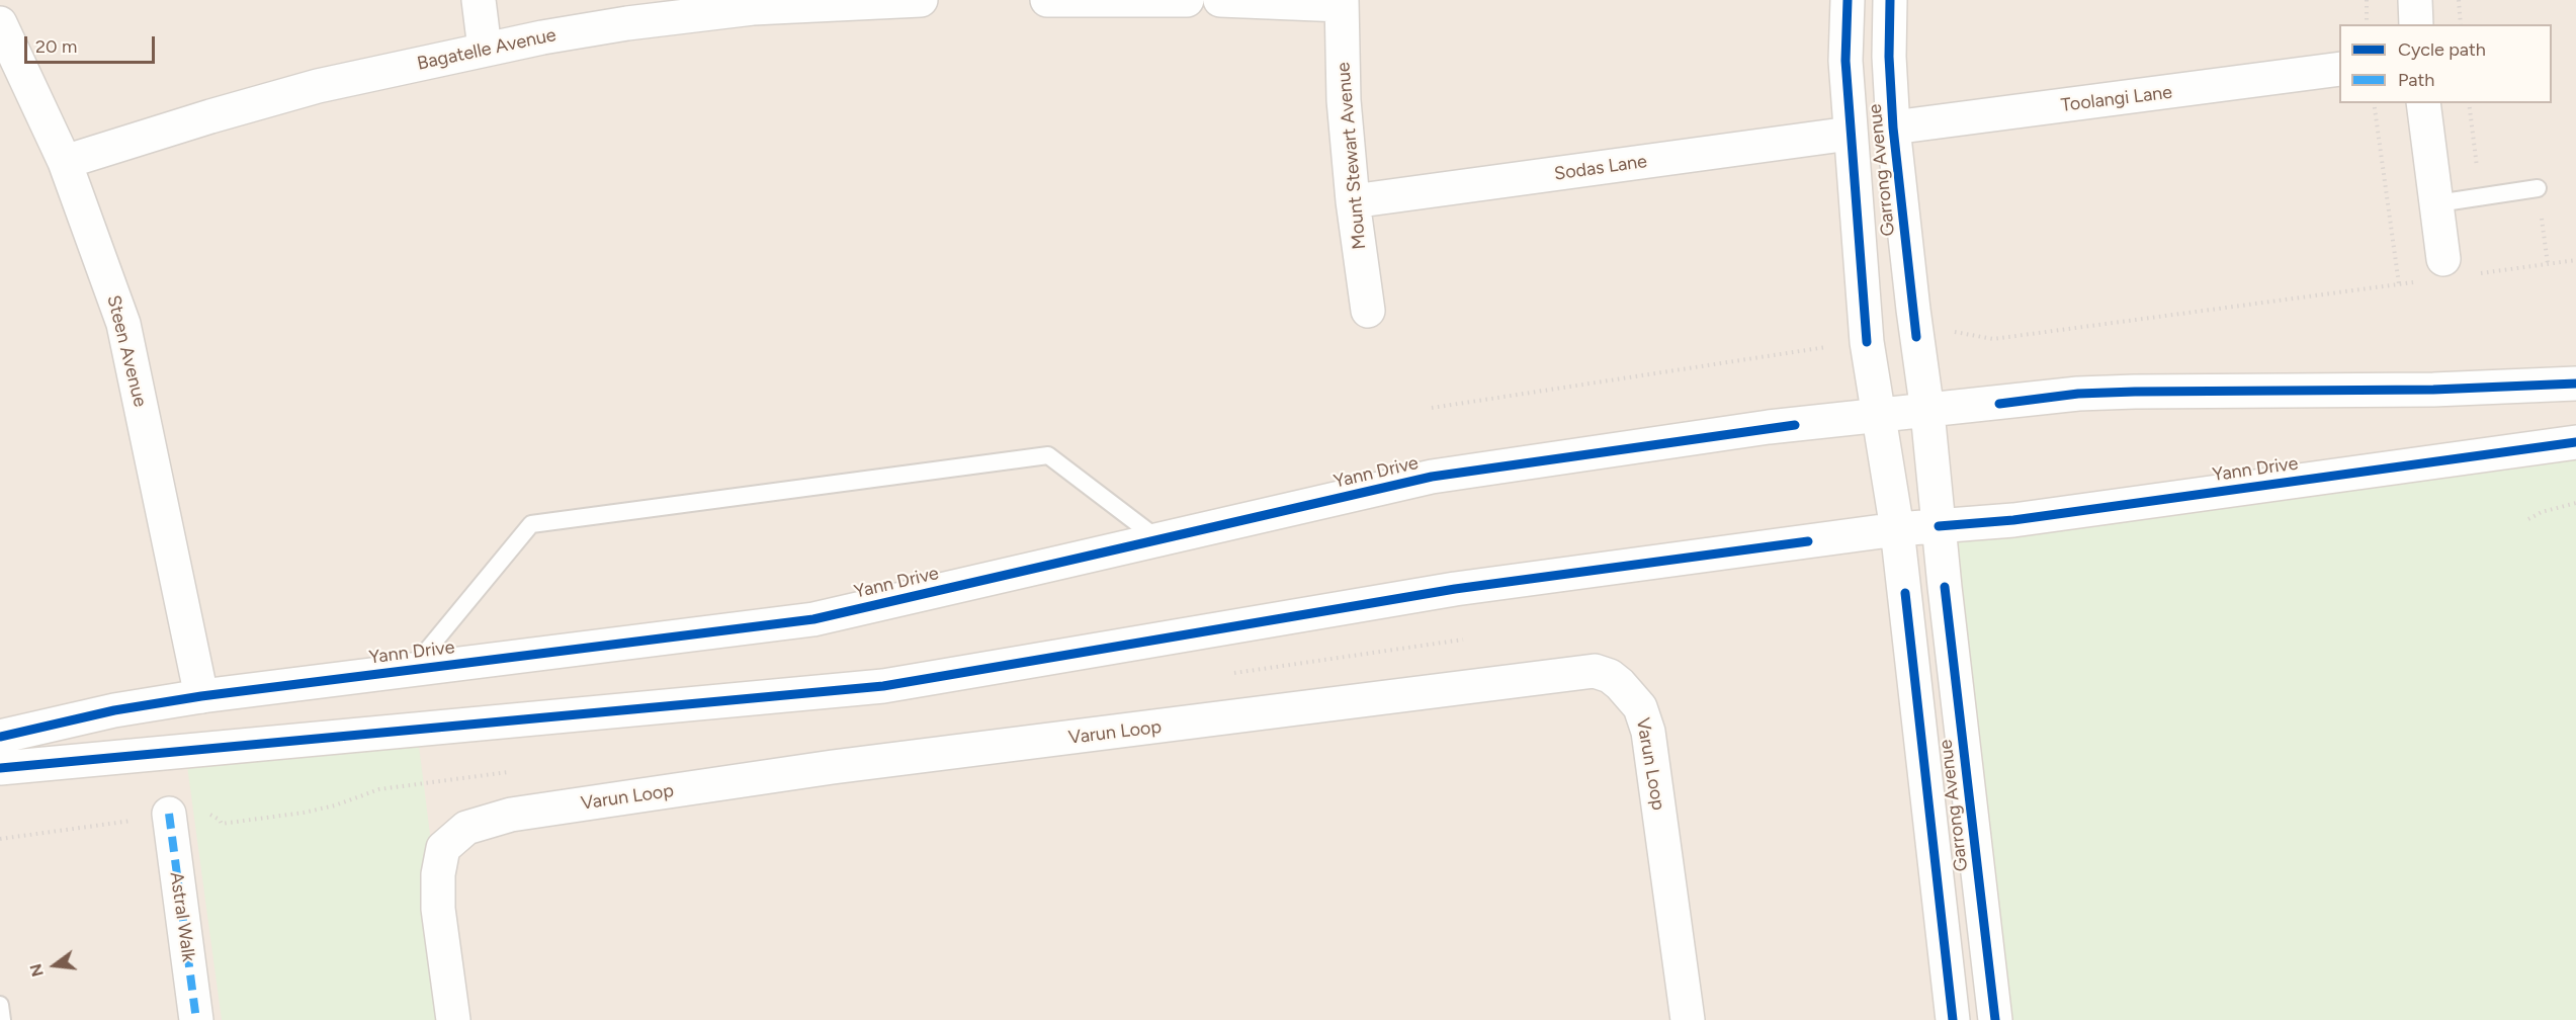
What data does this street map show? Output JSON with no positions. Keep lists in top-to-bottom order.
{
  "streets": {
    "street": [
      "Bagatelle Avenue",
      "Toolangi Lane",
      "Mount Stewart Avenue",
      "Sodas Lane",
      "Garrong Avenue",
      "Steen Avenue",
      "Yann Drive",
      "Varun Loop",
      "Astral Walk"
    ]
  },
  "crossings": [
    ["Bagatelle Avenue", "Steen Avenue"],
    ["Toolangi Lane", "Garrong Avenue"],
    ["Mount Stewart Avenue", "Sodas Lane"],
    ["Sodas Lane", "Garrong Avenue"],
    ["Garrong Avenue", "Yann Drive"],
    ["Steen Avenue", "Yann Drive"]
  ],
  "legend": ["Cycle path", "Path"],
  "scale_bar": "20 m",
  "north": "left"
}
